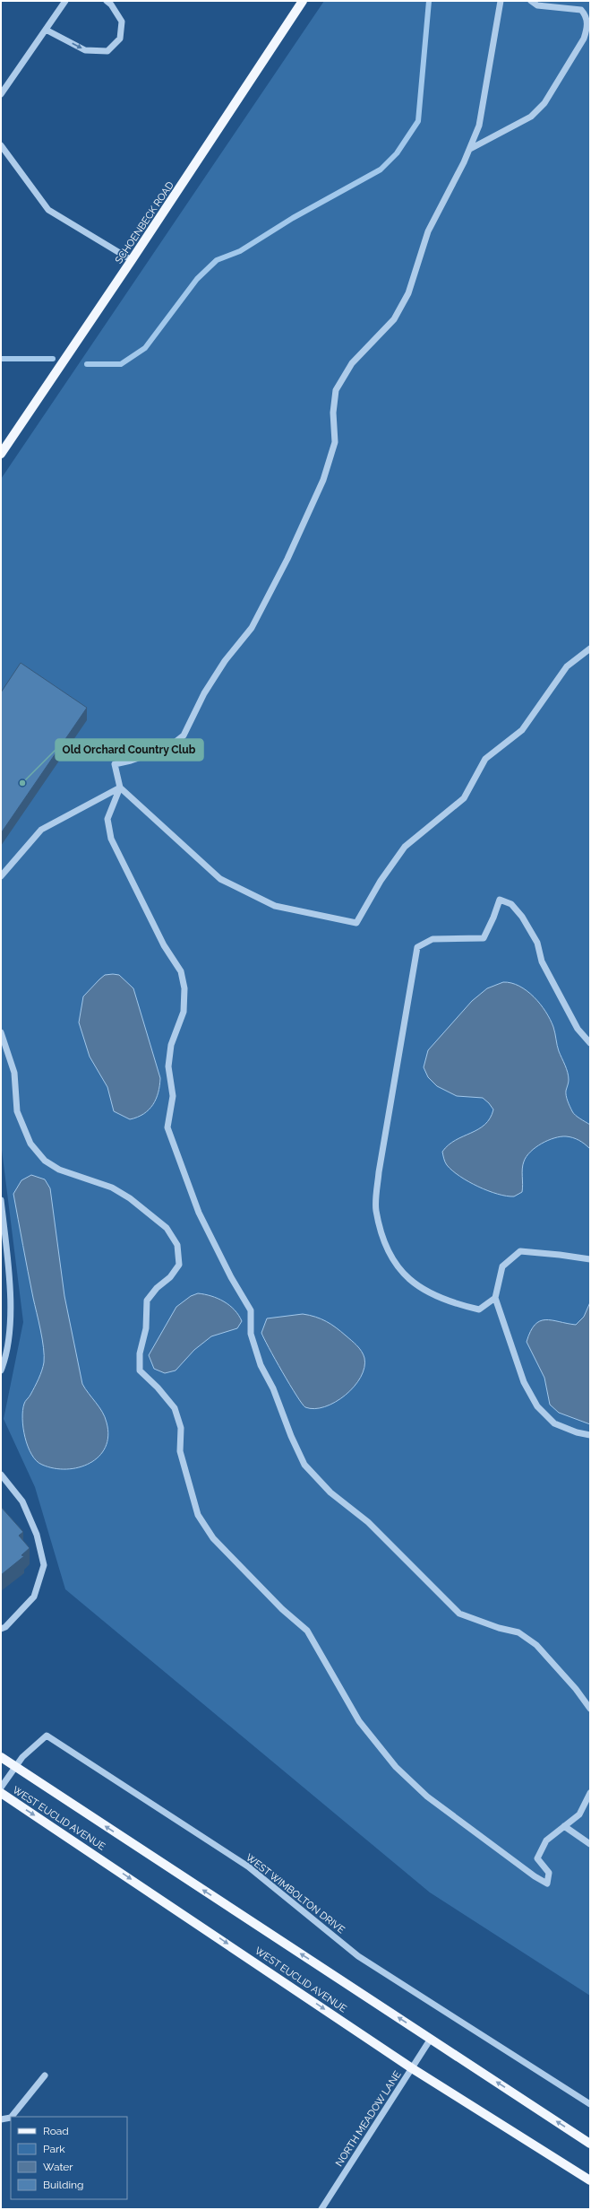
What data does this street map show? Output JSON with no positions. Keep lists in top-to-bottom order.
{
  "streets": {
    "main road": ["SCHOENBECK ROAD", "WEST EUCLID AVENUE"],
    "street": ["WEST WIMBOLTON DRIVE", "NORTH MEADOW LANE"]
  },
  "crossings": [
    ["WEST EUCLID AVENUE", "WEST WIMBOLTON DRIVE"],
    ["WEST EUCLID AVENUE", "NORTH MEADOW LANE"]
  ],
  "places": ["Old Orchard Country Club"],
  "legend": [
    "Road",
    "Park",
    "Water",
    "Building"
  ]
}
